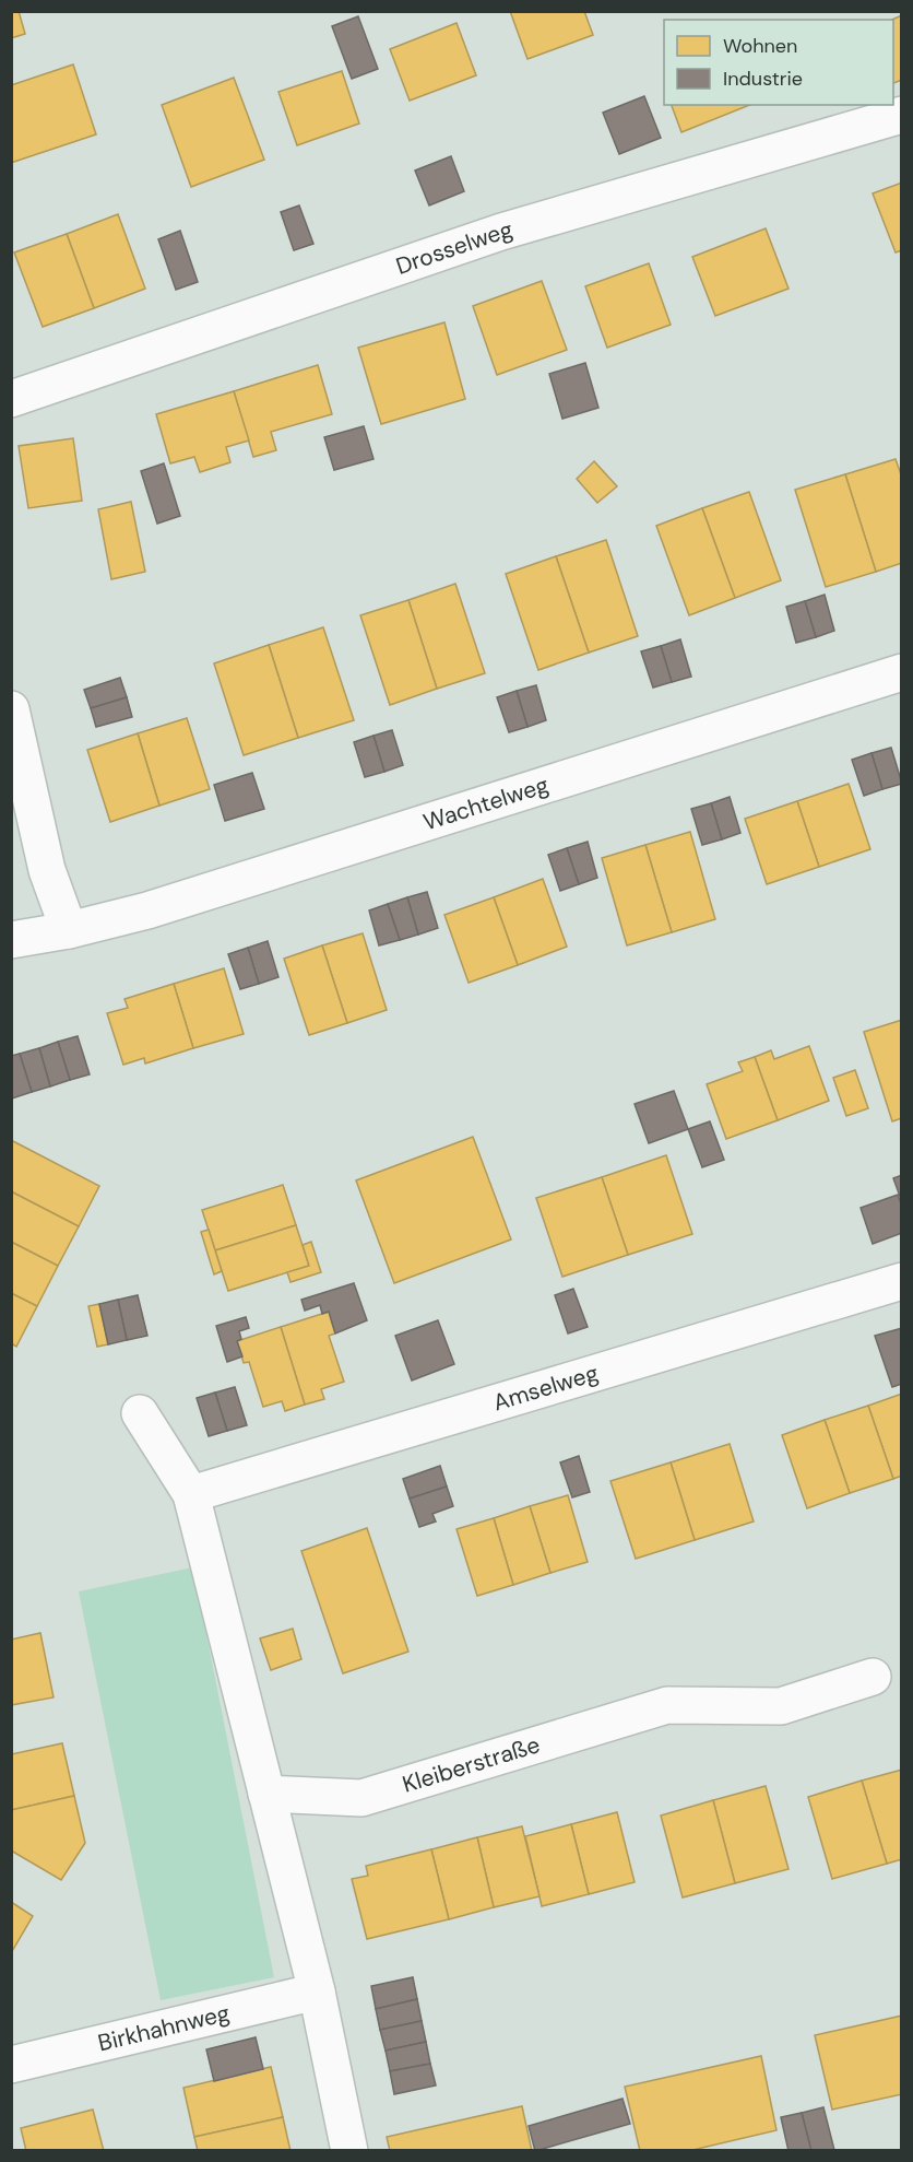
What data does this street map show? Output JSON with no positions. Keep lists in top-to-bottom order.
{
  "streets": {
    "street": [
      "Drosselweg",
      "Wachtelweg",
      "Amselweg",
      "Kleiberstraße",
      "Birkhahnweg"
    ]
  },
  "legend": ["Wohnen", "Industrie"]
}
